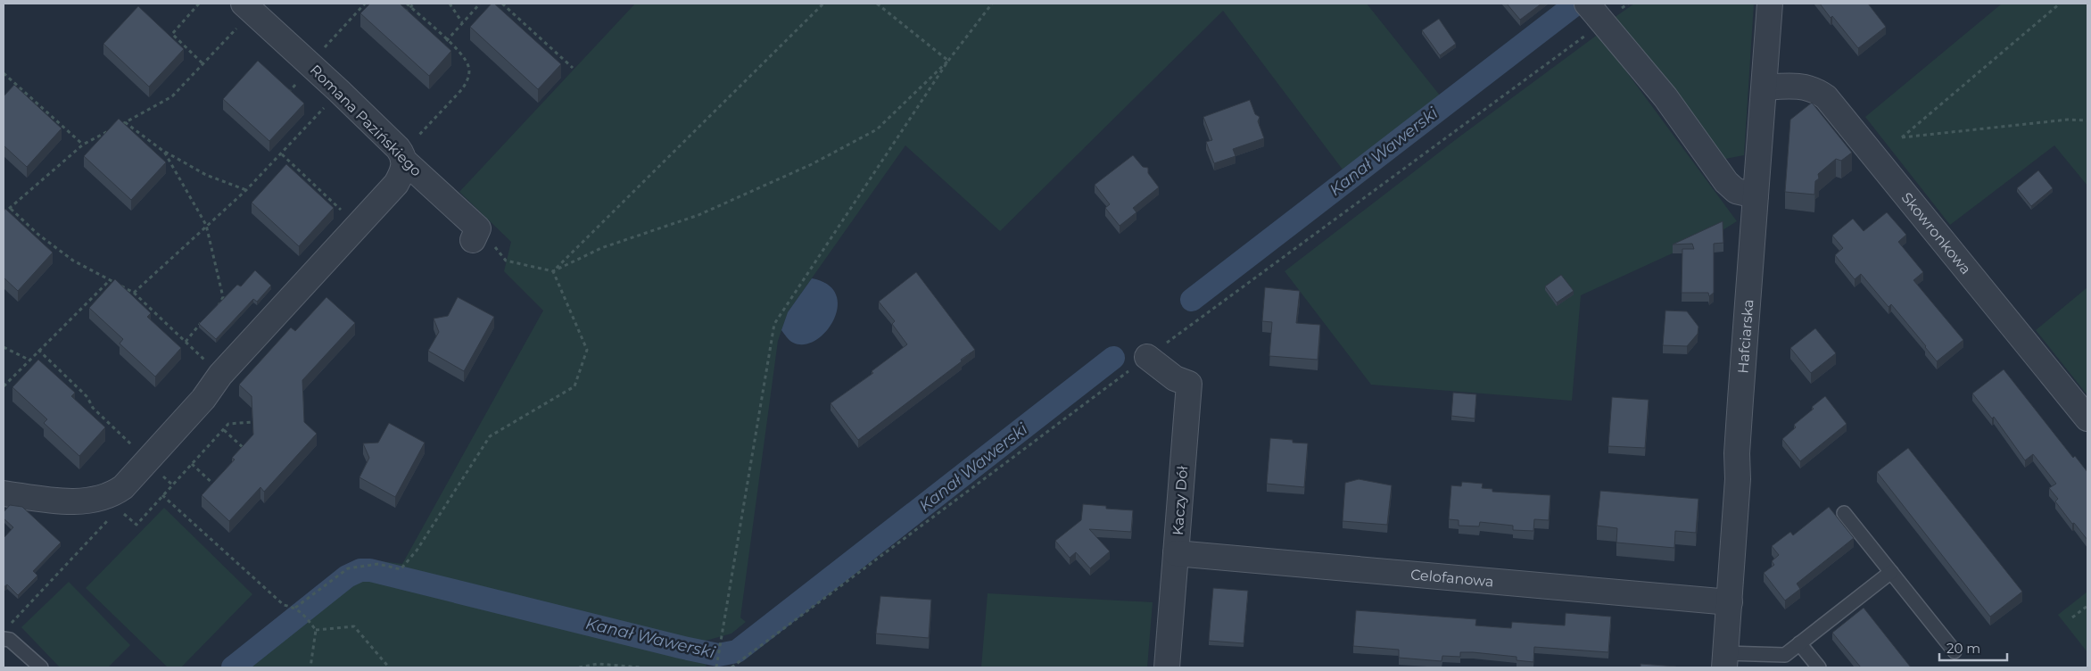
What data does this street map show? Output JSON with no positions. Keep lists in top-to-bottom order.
{
  "streets": {
    "street": [
      "Romana Pazińskiego",
      "Skowronkowa",
      "Hafciarska",
      "Kaczy Dół",
      "Celofanowa"
    ]
  },
  "crossings": [
    ["Skowronkowa", "Hafciarska"],
    ["Hafciarska", "Celofanowa"],
    ["Kaczy Dół", "Celofanowa"]
  ],
  "water": ["Kanał Wawerski"],
  "scale_bar": "20 m"
}
